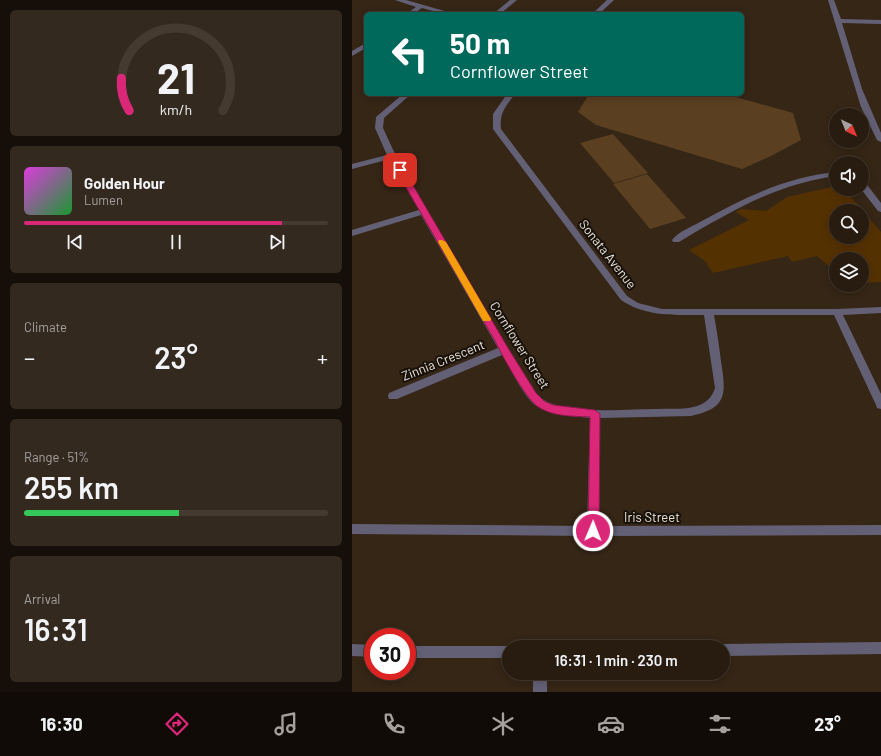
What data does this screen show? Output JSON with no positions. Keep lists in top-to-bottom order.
{
  "streets": {
    "street": [
      "Sonata Avenue",
      "Cornflower Street",
      "Zinnia Crescent",
      "Iris Street"
    ]
  },
  "crossings": [
    ["Sonata Avenue", "Cornflower Street"],
    ["Cornflower Street", "Zinnia Crescent"]
  ],
  "north": "bottom right",
  "page": {
    "turn": ["50 m", "Cornflower Street"],
    "song": ["Golden Hour", "Lumen"],
    "tile": [
      "Climate",
      ["Range · 51%", "255 km"],
      ["Arrival", "16:31"]
    ],
    "heat": ["−", "23°", "+"],
    "limit": "30",
    "trip": "16:31 · 1 min · 230 m",
    "tabs": ["16:30", "23°"],
    "gauge": ["21", "km/h"]
  }
}
